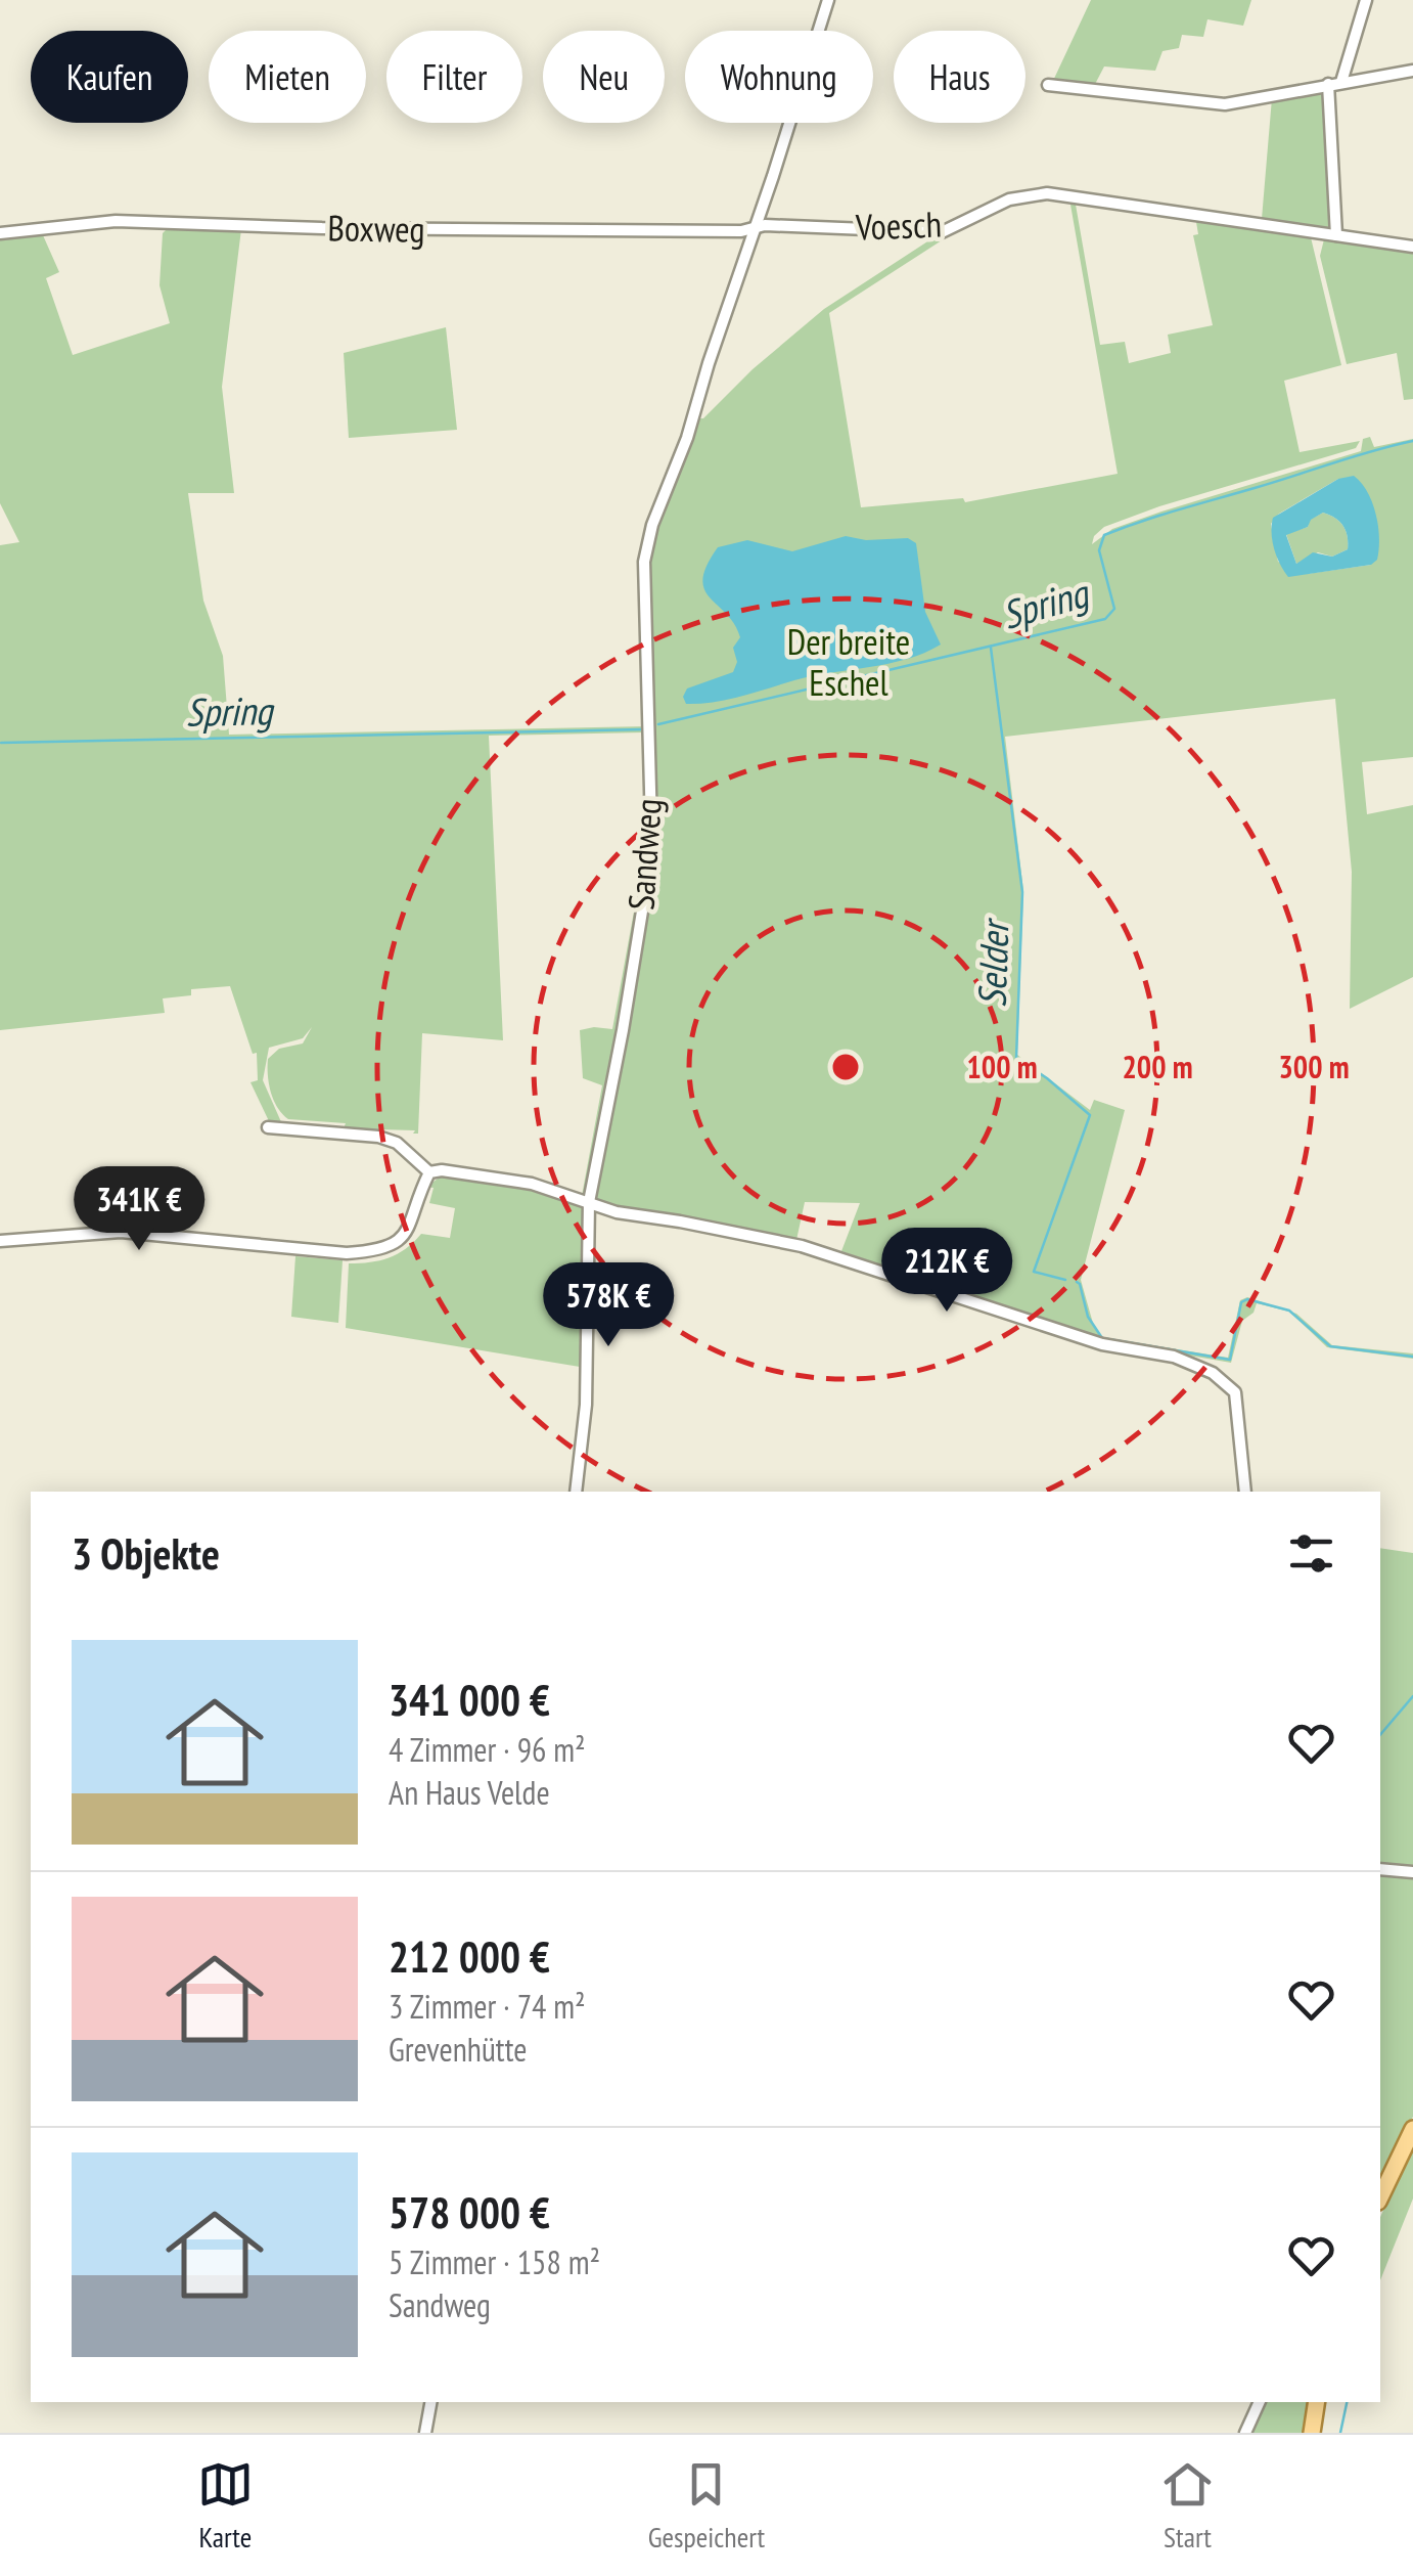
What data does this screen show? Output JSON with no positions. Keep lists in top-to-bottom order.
{
  "streets": {
    "street": ["Voesch", "Boxweg", "Sandweg"]
  },
  "crossings": [
    ["Voesch", "Boxweg"],
    ["Voesch", "Sandweg"],
    ["Boxweg", "Sandweg"]
  ],
  "water": ["Spring", "Selder"],
  "parks": ["Der breite Eschel"],
  "page": {
    "chip": [
      "Kaufen",
      "Mieten",
      "Filter",
      "Neu",
      "Wohnung",
      "Haus"
    ],
    "price": ["341K €", "212K €", "578K €"],
    "heading": "3 Objekte",
    "list": [
      {
        "name": "341 000 €",
        "note": "4 Zimmer · 96 m² · An Haus Velde"
      },
      {
        "name": "212 000 €",
        "note": "3 Zimmer · 74 m² · Grevenhütte"
      },
      {
        "name": "578 000 €",
        "note": "5 Zimmer · 158 m² · Sandweg"
      }
    ],
    "tabs": ["Karte", "Gespeichert", "Start"]
  },
  "rings": ["100 m", "200 m", "300 m"]
}
